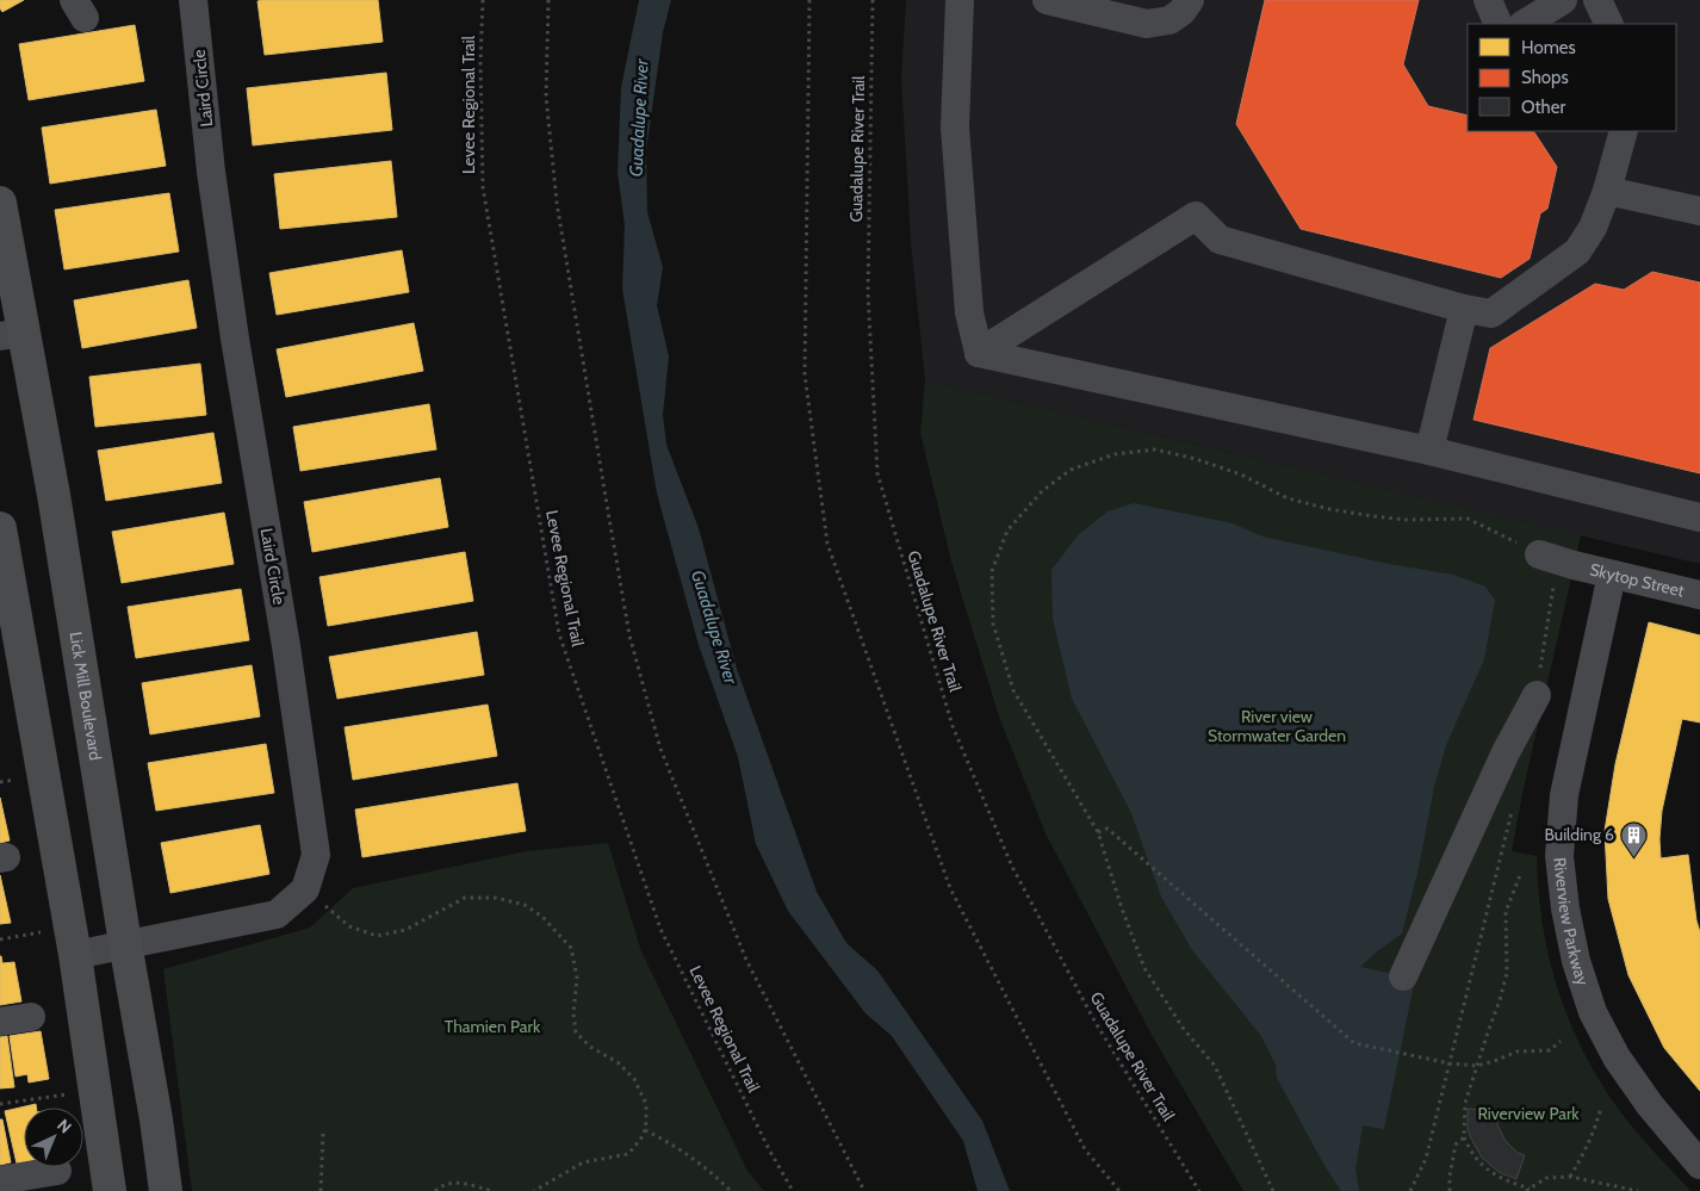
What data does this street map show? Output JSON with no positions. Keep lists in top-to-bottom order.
{
  "streets": {
    "main road": ["Lick Mill Boulevard"],
    "street": ["Laird Circle", "Skytop Street", "Riverview Parkway"],
    "path": ["Levee Regional Trail", "Guadalupe River Trail"]
  },
  "crossings": [
    ["Skytop Street", "Riverview Parkway"]
  ],
  "water": ["Guadalupe River"],
  "parks": ["River view Stormwater Garden", "Thamien Park", "Riverview Park"],
  "places": {
    "building": ["Building 6"]
  },
  "legend": ["Homes", "Shops", "Other"],
  "north": "top right"
}
